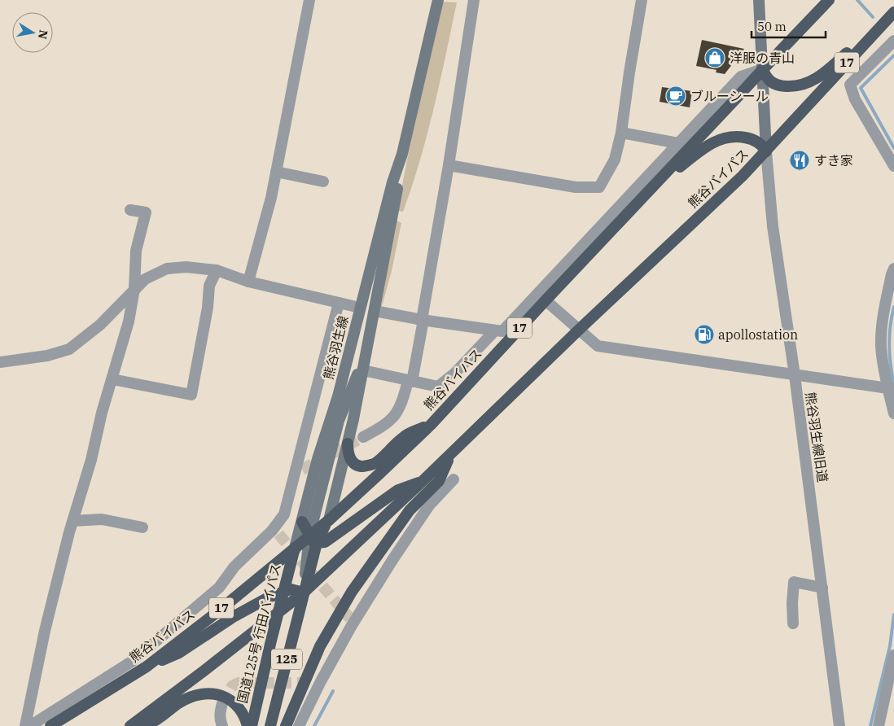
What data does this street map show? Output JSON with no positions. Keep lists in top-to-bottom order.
{
  "streets": {
    "highway": [
      "17",
      "熊谷バイパス",
      "国道125号 行田バイパス",
      "125"
    ],
    "main road": ["熊谷羽生線"],
    "street": ["熊谷羽生線旧道"]
  },
  "crossings": [
    ["熊谷バイパス", "熊谷羽生線"],
    ["熊谷バイパス", "熊谷羽生線旧道"],
    ["熊谷バイパス", "国道125号 行田バイパス"],
    ["熊谷バイパス", "125"],
    ["熊谷羽生線", "国道125号 行田バイパス"],
    ["熊谷羽生線", "125"]
  ],
  "places": {
    "shop": ["洋服の青山"],
    "cafe": ["ブルーシール"],
    "restaurant": ["すき家"],
    "fuel station": ["apollostation"]
  },
  "scale_bar": "50 m",
  "north": "right"
}
